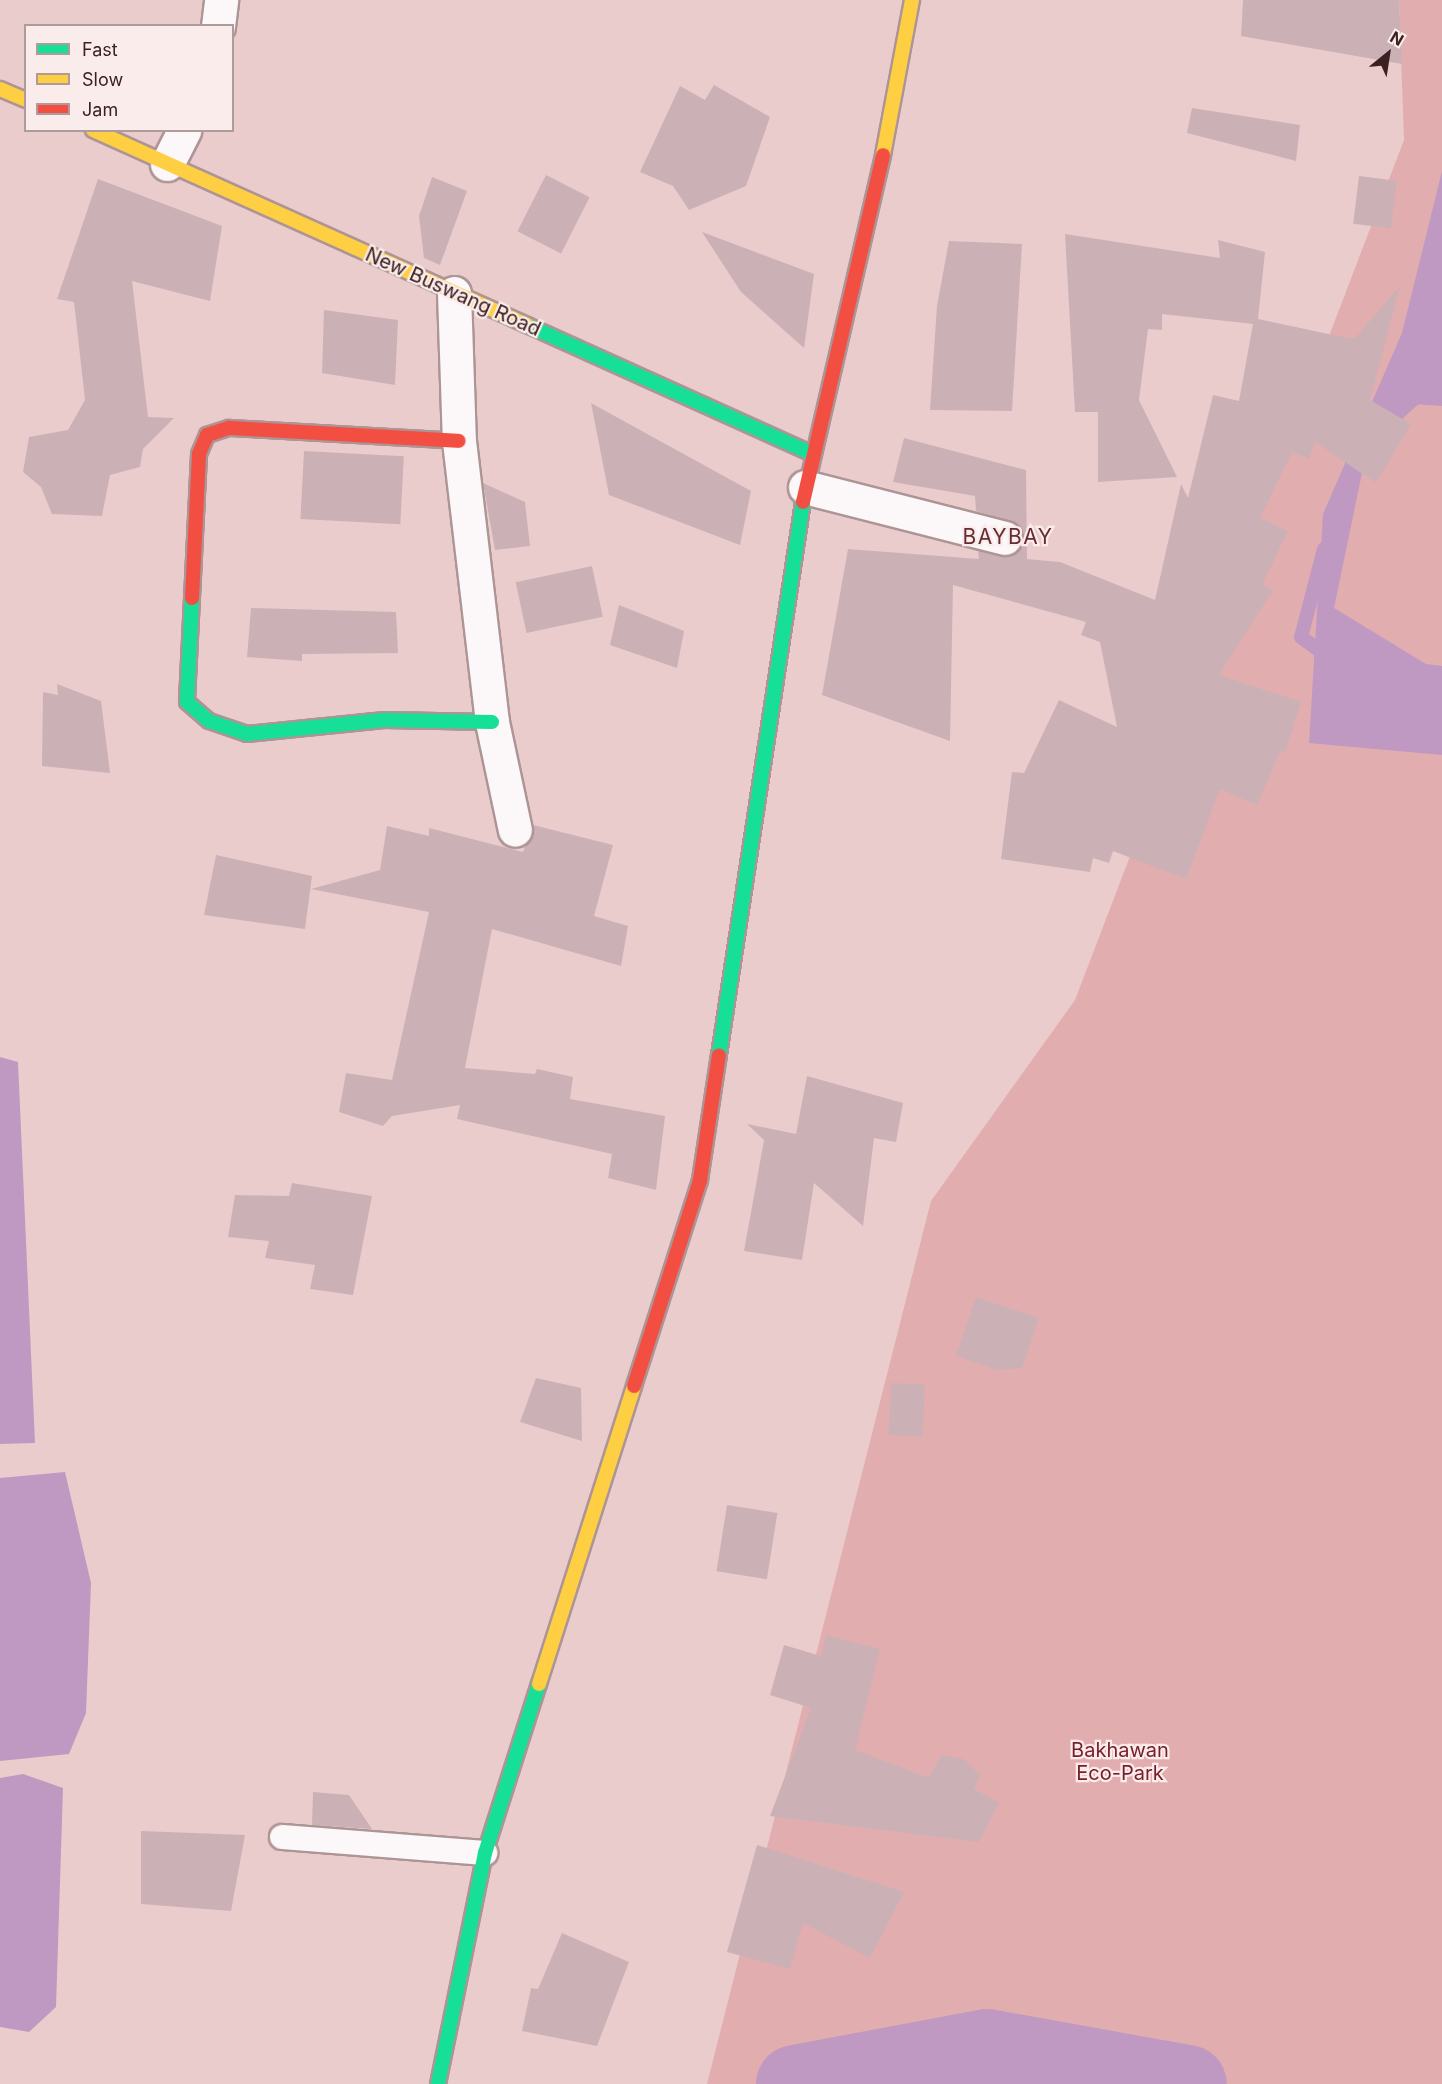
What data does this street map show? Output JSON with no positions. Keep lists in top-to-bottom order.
{
  "streets": {
    "street": ["New Buswang Road"]
  },
  "districts": ["BAYBAY"],
  "parks": ["Bakhawan Eco-Park"],
  "legend": ["Fast", "Slow", "Jam"],
  "north": "top right"
}
